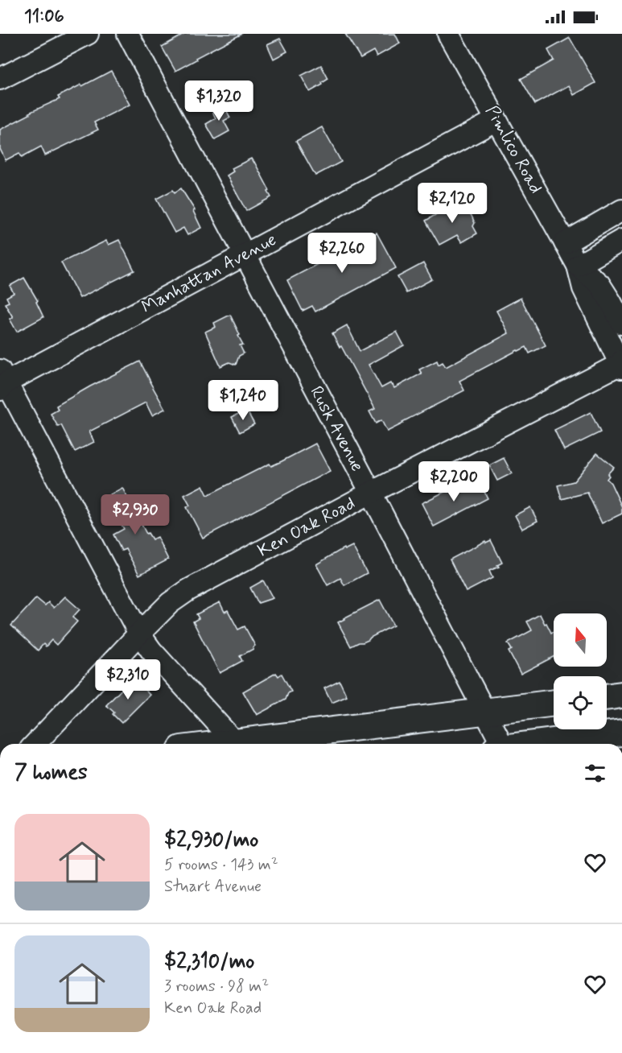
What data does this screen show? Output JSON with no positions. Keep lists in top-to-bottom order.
{
  "streets": {
    "street": [
      "Pimlico Road",
      "Manhattan Avenue",
      "Rusk Avenue",
      "Ken Oak Road"
    ]
  },
  "crossings": [
    ["Pimlico Road", "Manhattan Avenue"],
    ["Pimlico Road", "Ken Oak Road"],
    ["Manhattan Avenue", "Rusk Avenue"],
    ["Rusk Avenue", "Ken Oak Road"]
  ],
  "north": "top",
  "page": {
    "status": "11:06",
    "price": [
      "$1,320",
      "$2,120",
      "$2,260",
      "$1,240",
      "$2,200",
      "$2,930",
      "$2,310"
    ],
    "heading": "7 homes",
    "list": [
      {
        "name": "$2,930/mo",
        "note": "5 rooms · 143 m² · Stuart Avenue"
      },
      {
        "name": "$2,310/mo",
        "note": "3 rooms · 98 m² · Ken Oak Road"
      }
    ]
  }
}
